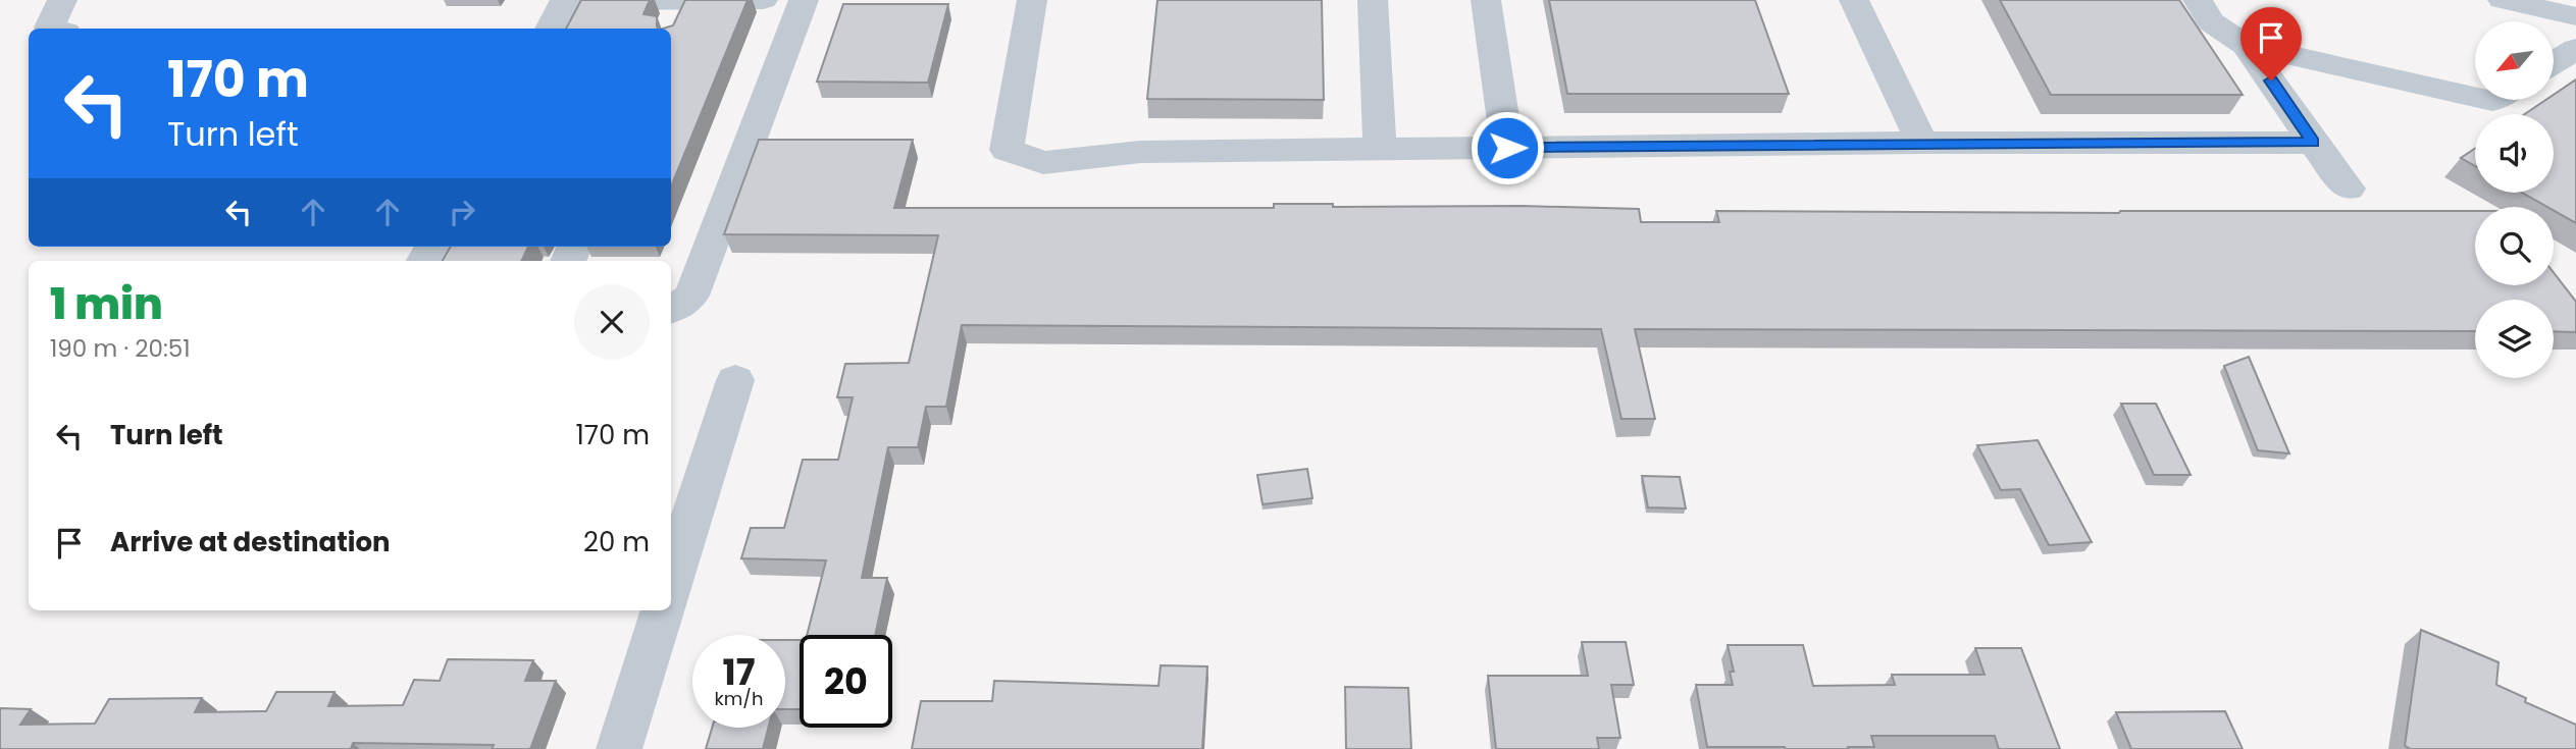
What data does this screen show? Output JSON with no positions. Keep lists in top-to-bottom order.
{
  "north": "bottom left",
  "page": {
    "turn": ["170 m", "Turn left"],
    "heading": ["1 min", "190 m · 20:51"],
    "list": [
      {
        "name": "Turn left",
        "value": "170 m"
      },
      {
        "name": "Arrive at destination",
        "value": "20 m"
      }
    ],
    "speed": "17 km/h",
    "limit": "20"
  }
}
